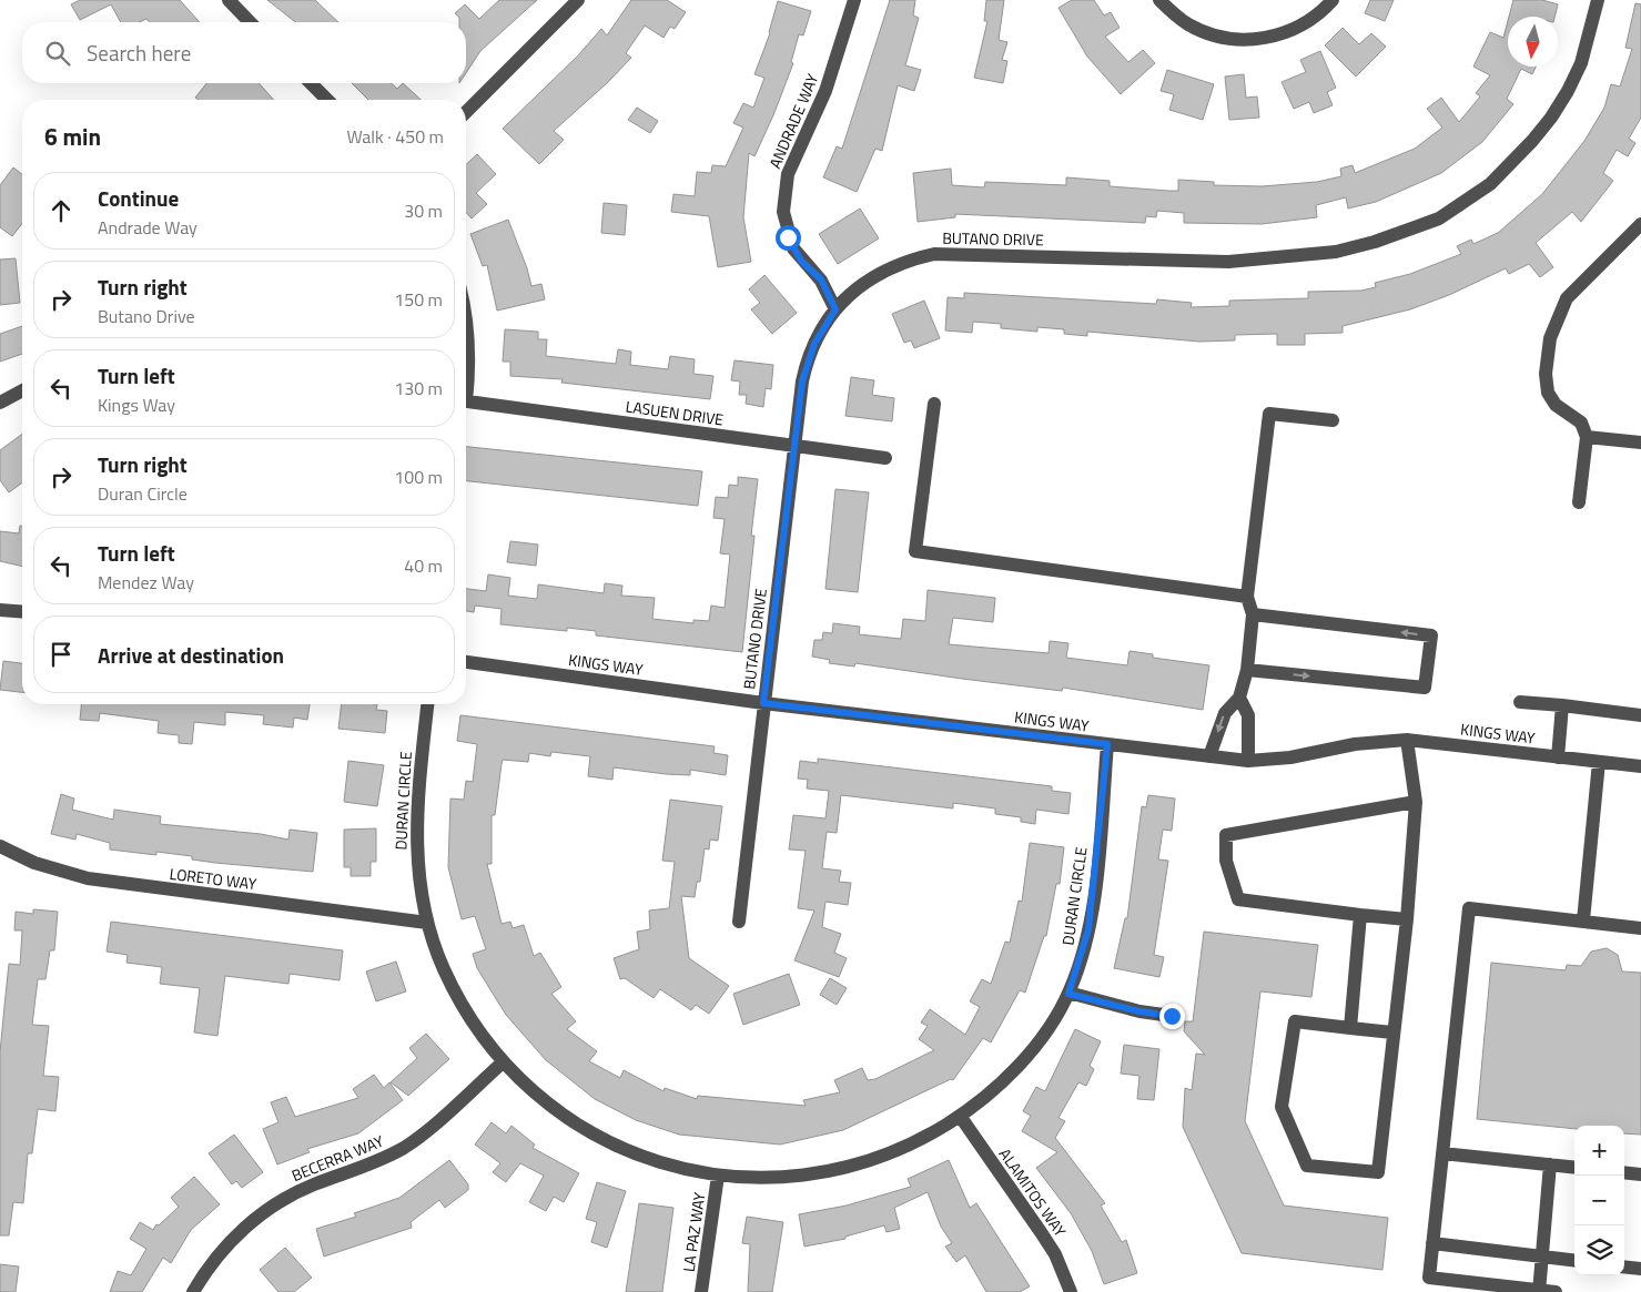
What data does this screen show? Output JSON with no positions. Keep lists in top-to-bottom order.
{
  "streets": {
    "street": [
      "ANDRADE WAY",
      "BUTANO DRIVE",
      "LASUEN DRIVE",
      "KINGS WAY",
      "DURAN CIRCLE",
      "LORETO WAY",
      "BECERRA WAY",
      "ALAMITOS WAY",
      "LA PAZ WAY"
    ]
  },
  "crossings": [
    ["ANDRADE WAY", "BUTANO DRIVE"],
    ["BUTANO DRIVE", "LASUEN DRIVE"],
    ["BUTANO DRIVE", "KINGS WAY"],
    ["KINGS WAY", "DURAN CIRCLE"],
    ["DURAN CIRCLE", "LORETO WAY"],
    ["DURAN CIRCLE", "BECERRA WAY"],
    ["DURAN CIRCLE", "ALAMITOS WAY"],
    ["DURAN CIRCLE", "LA PAZ WAY"]
  ],
  "north": "bottom",
  "page": {
    "search": "Search here",
    "heading": ["6 min", "Walk · 450 m"],
    "list": [
      ["Continue", "Andrade Way", "30 m"],
      ["Turn right", "Butano Drive", "150 m"],
      ["Turn left", "Kings Way", "130 m"],
      ["Turn right", "Duran Circle", "100 m"],
      ["Turn left", "Mendez Way", "40 m"],
      "Arrive at destination"
    ],
    "map_buttons": ["+", "−"]
  }
}
